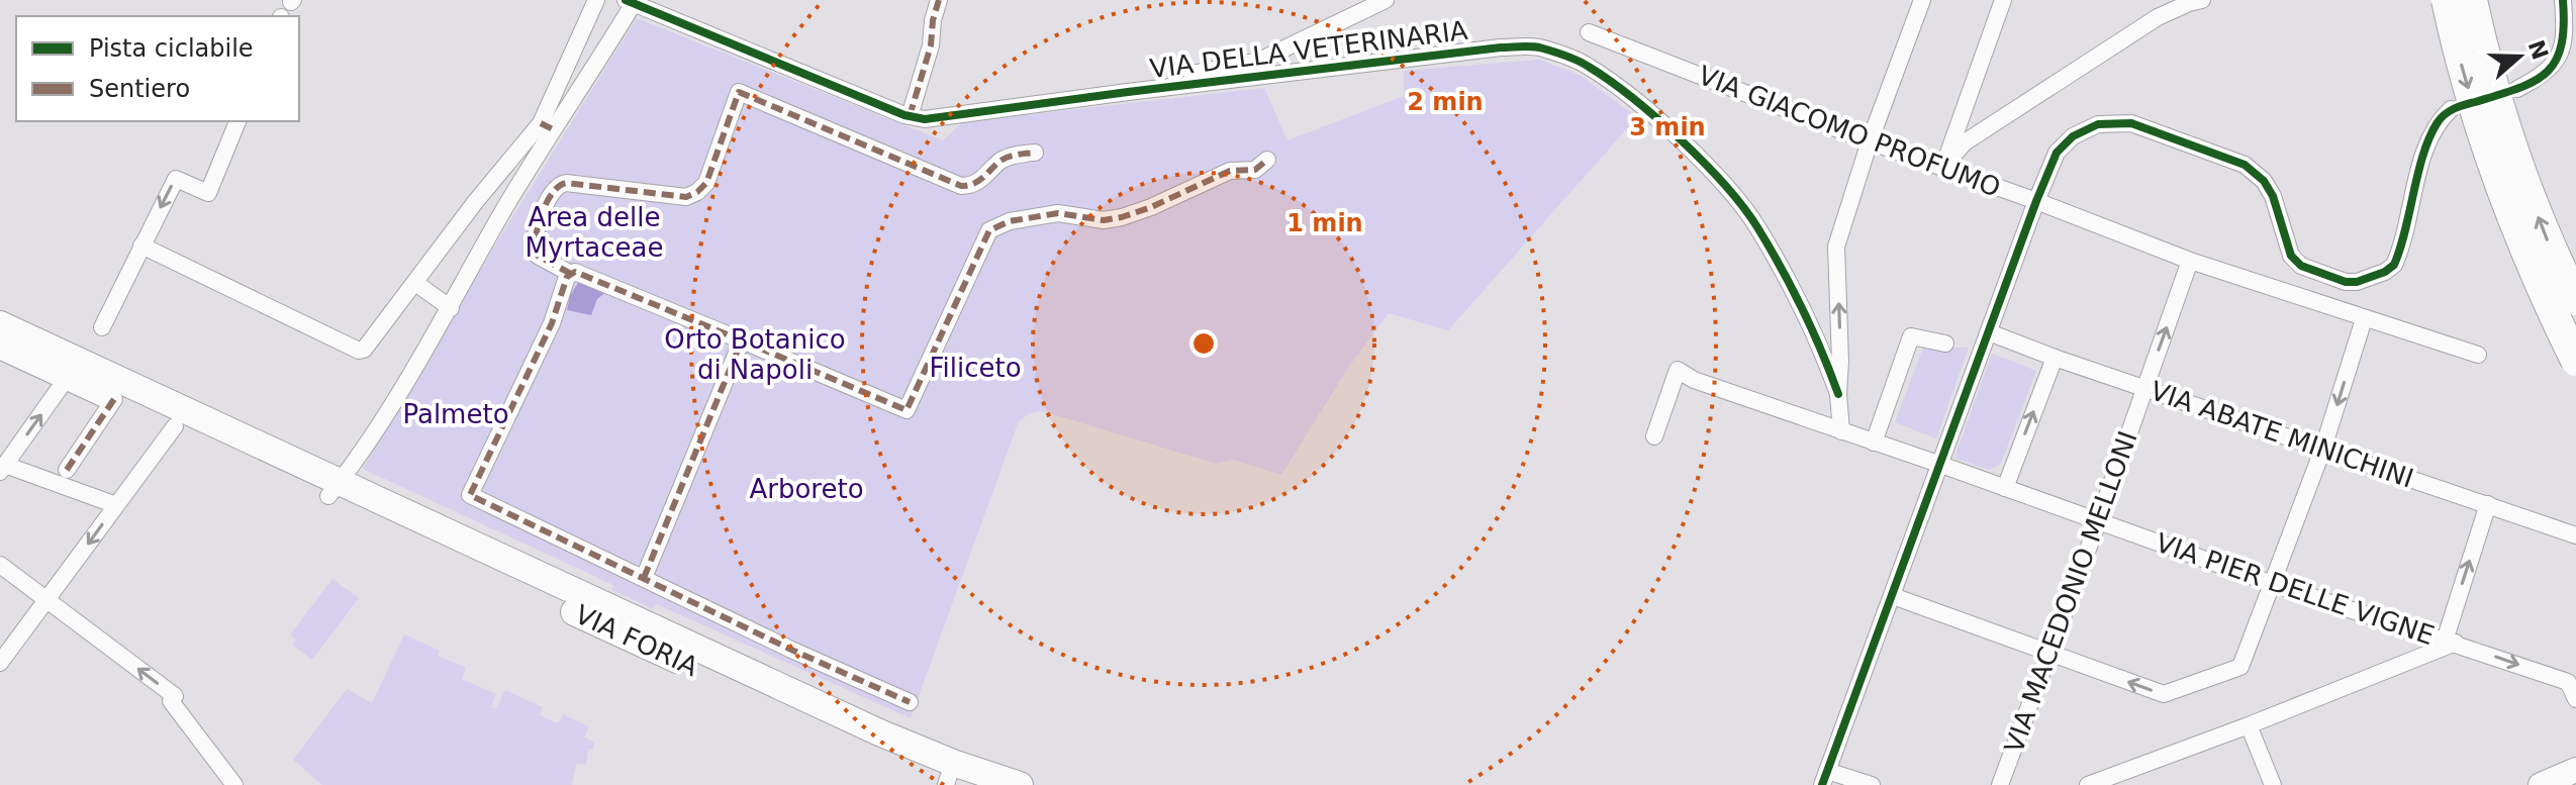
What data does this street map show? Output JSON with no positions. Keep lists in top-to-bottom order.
{
  "streets": {
    "main road": ["VIA FORIA"],
    "street": [
      "VIA DELLA VETERINARIA",
      "VIA GIACOMO PROFUMO",
      "VIA ABATE MINICHINI",
      "VIA PIER DELLE VIGNE",
      "VIA MACEDONIO MELLONI"
    ]
  },
  "crossings": [
    ["VIA GIACOMO PROFUMO", "VIA MACEDONIO MELLONI"],
    ["VIA ABATE MINICHINI", "VIA MACEDONIO MELLONI"],
    ["VIA PIER DELLE VIGNE", "VIA MACEDONIO MELLONI"]
  ],
  "parks": [
    "Area delle Myrtaceae",
    "Orto Botanico di Napoli",
    "Filiceto",
    "Palmeto",
    "Arboreto"
  ],
  "legend": ["Pista ciclabile", "Sentiero"],
  "north": "right",
  "rings": ["2 min", "3 min", "1 min"]
}
